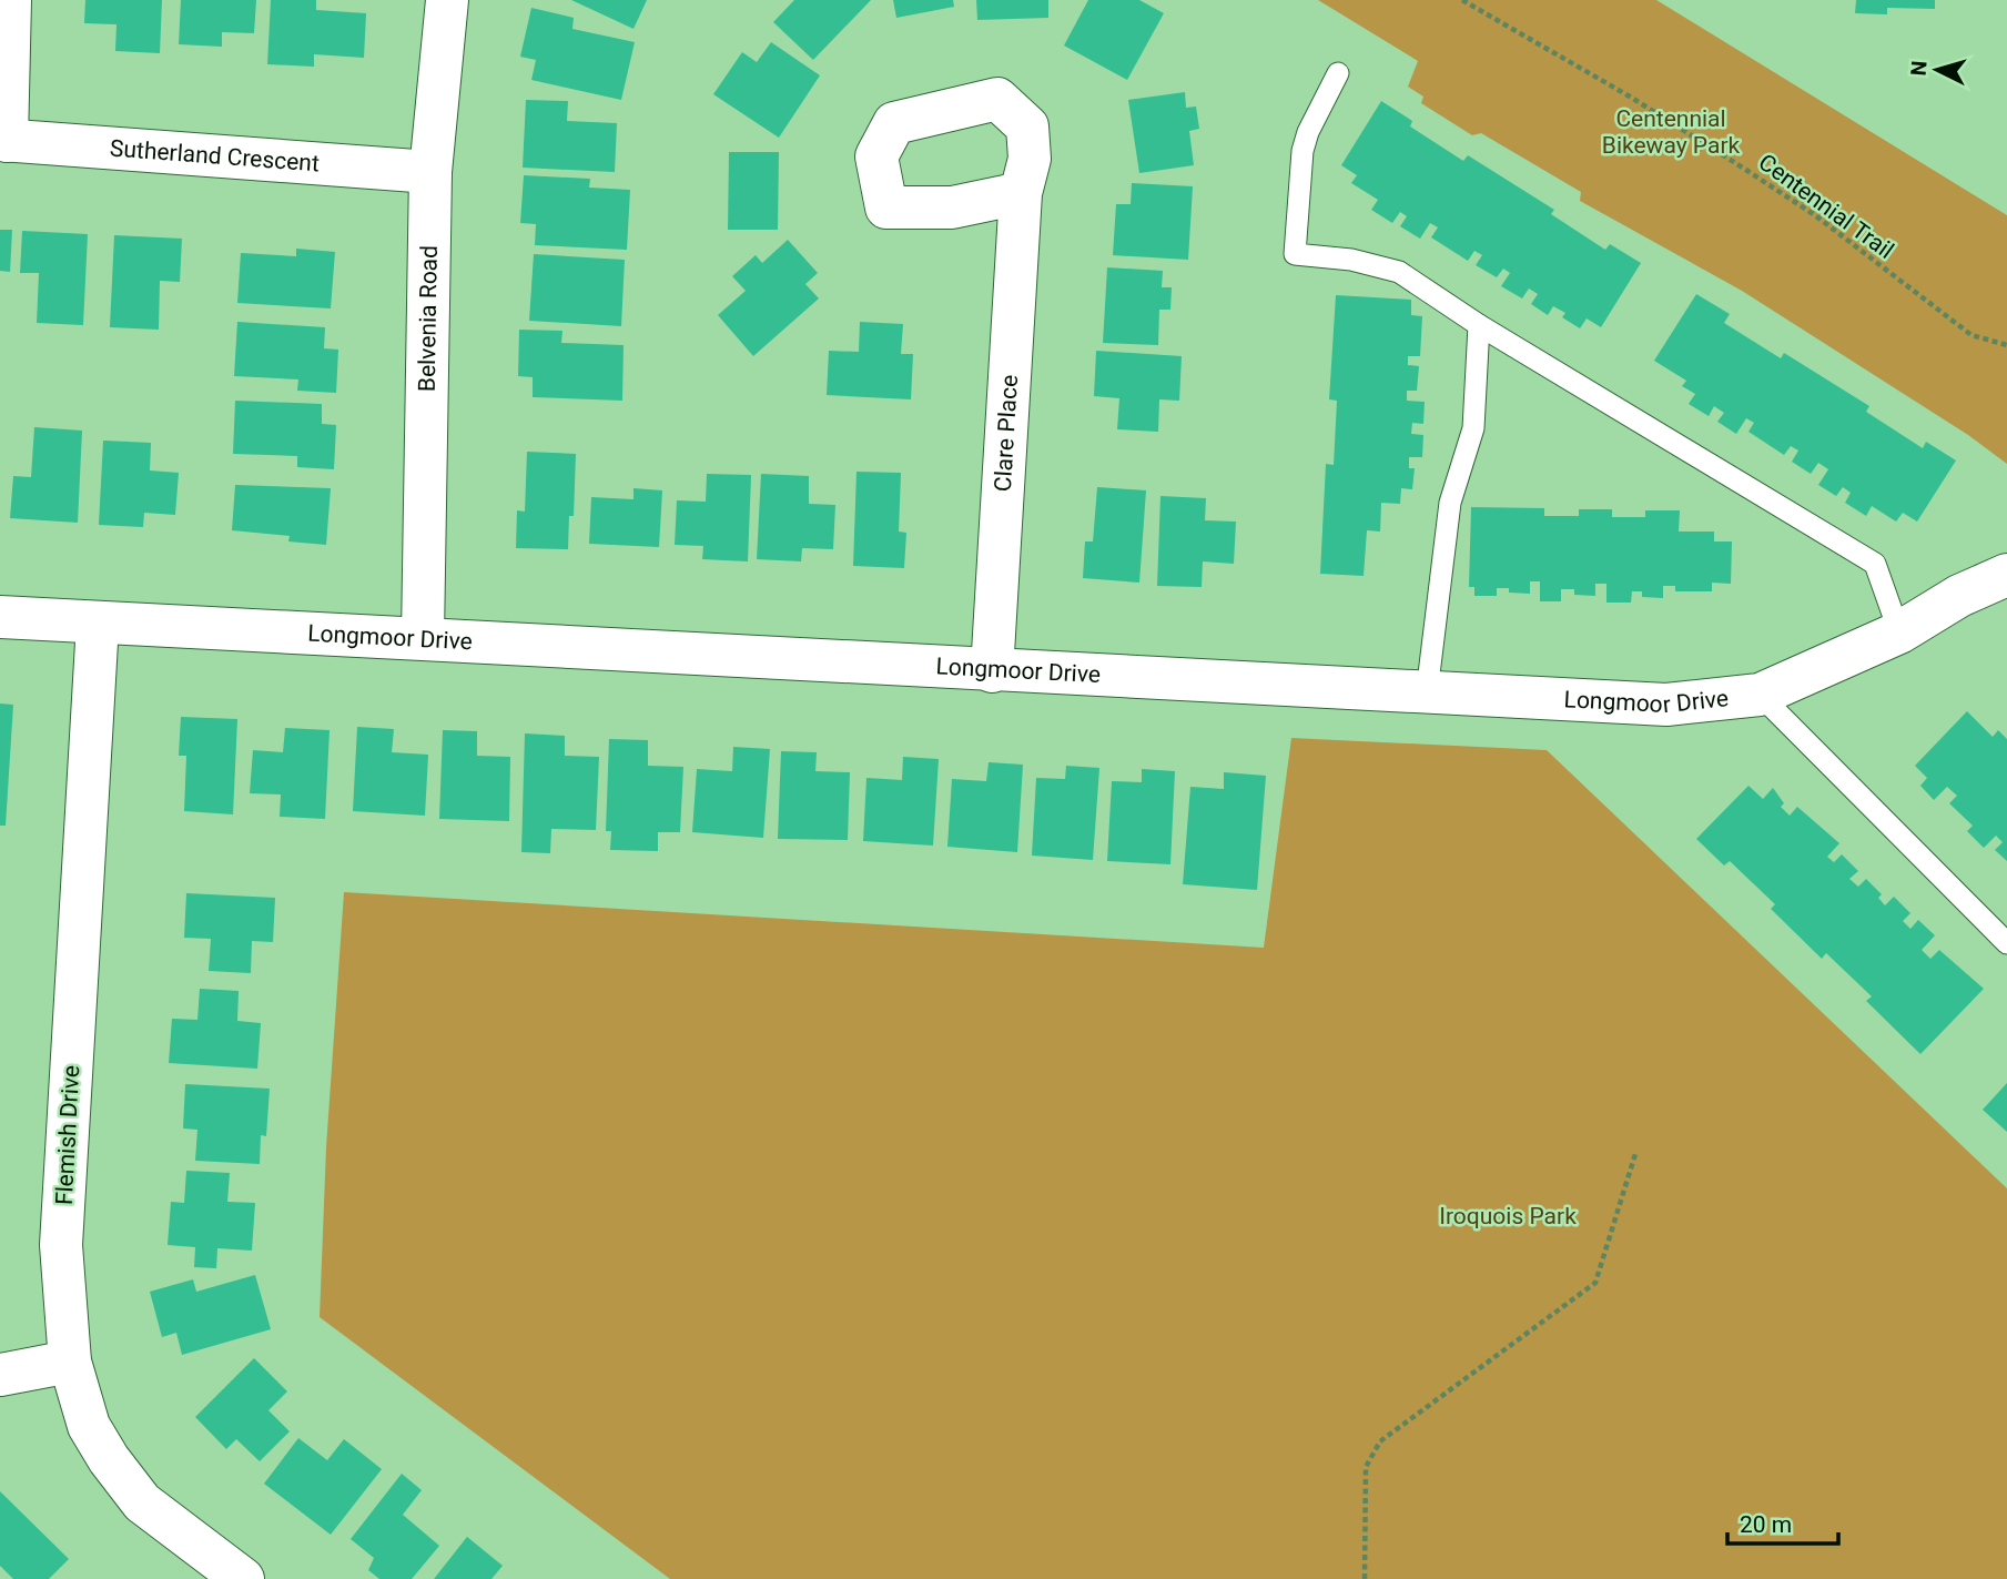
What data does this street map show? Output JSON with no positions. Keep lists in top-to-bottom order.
{
  "streets": {
    "street": [
      "Sutherland Crescent",
      "Belvenia Road",
      "Clare Place",
      "Longmoor Drive",
      "Flemish Drive"
    ],
    "path": ["Centennial Trail"]
  },
  "crossings": [
    ["Sutherland Crescent", "Belvenia Road"],
    ["Belvenia Road", "Longmoor Drive"],
    ["Clare Place", "Longmoor Drive"],
    ["Longmoor Drive", "Flemish Drive"]
  ],
  "parks": ["Centennial Bikeway Park", "Iroquois Park"],
  "scale_bar": "20 m",
  "north": "left"
}
